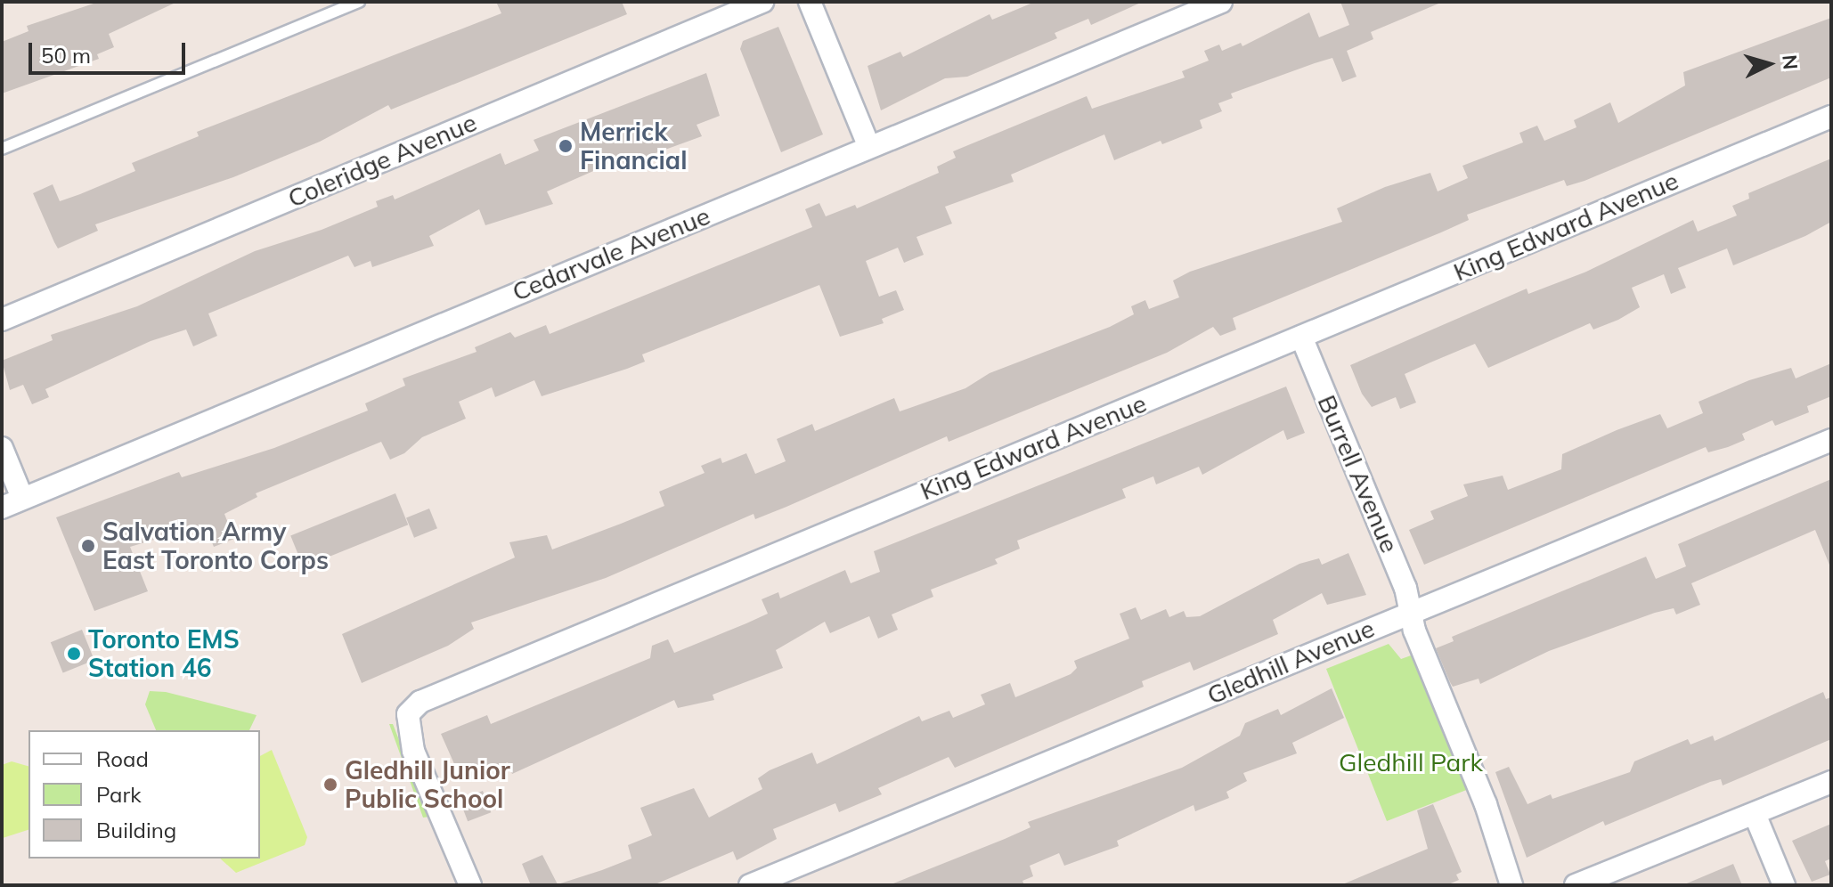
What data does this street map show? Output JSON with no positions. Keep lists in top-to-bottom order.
{
  "streets": {
    "street": [
      "Coleridge Avenue",
      "King Edward Avenue",
      "Cedarvale Avenue",
      "Burrell Avenue",
      "Gledhill Avenue"
    ]
  },
  "crossings": [
    ["King Edward Avenue", "Burrell Avenue"],
    ["Burrell Avenue", "Gledhill Avenue"]
  ],
  "parks": ["Gledhill Park"],
  "places": [
    "Merrick Financial",
    "Salvation Army East Toronto Corps",
    "Toronto EMS Station 46",
    "Gledhill Junior Public School"
  ],
  "legend": ["Road", "Park", "Building"],
  "scale_bar": "50 m",
  "north": "right"
}
